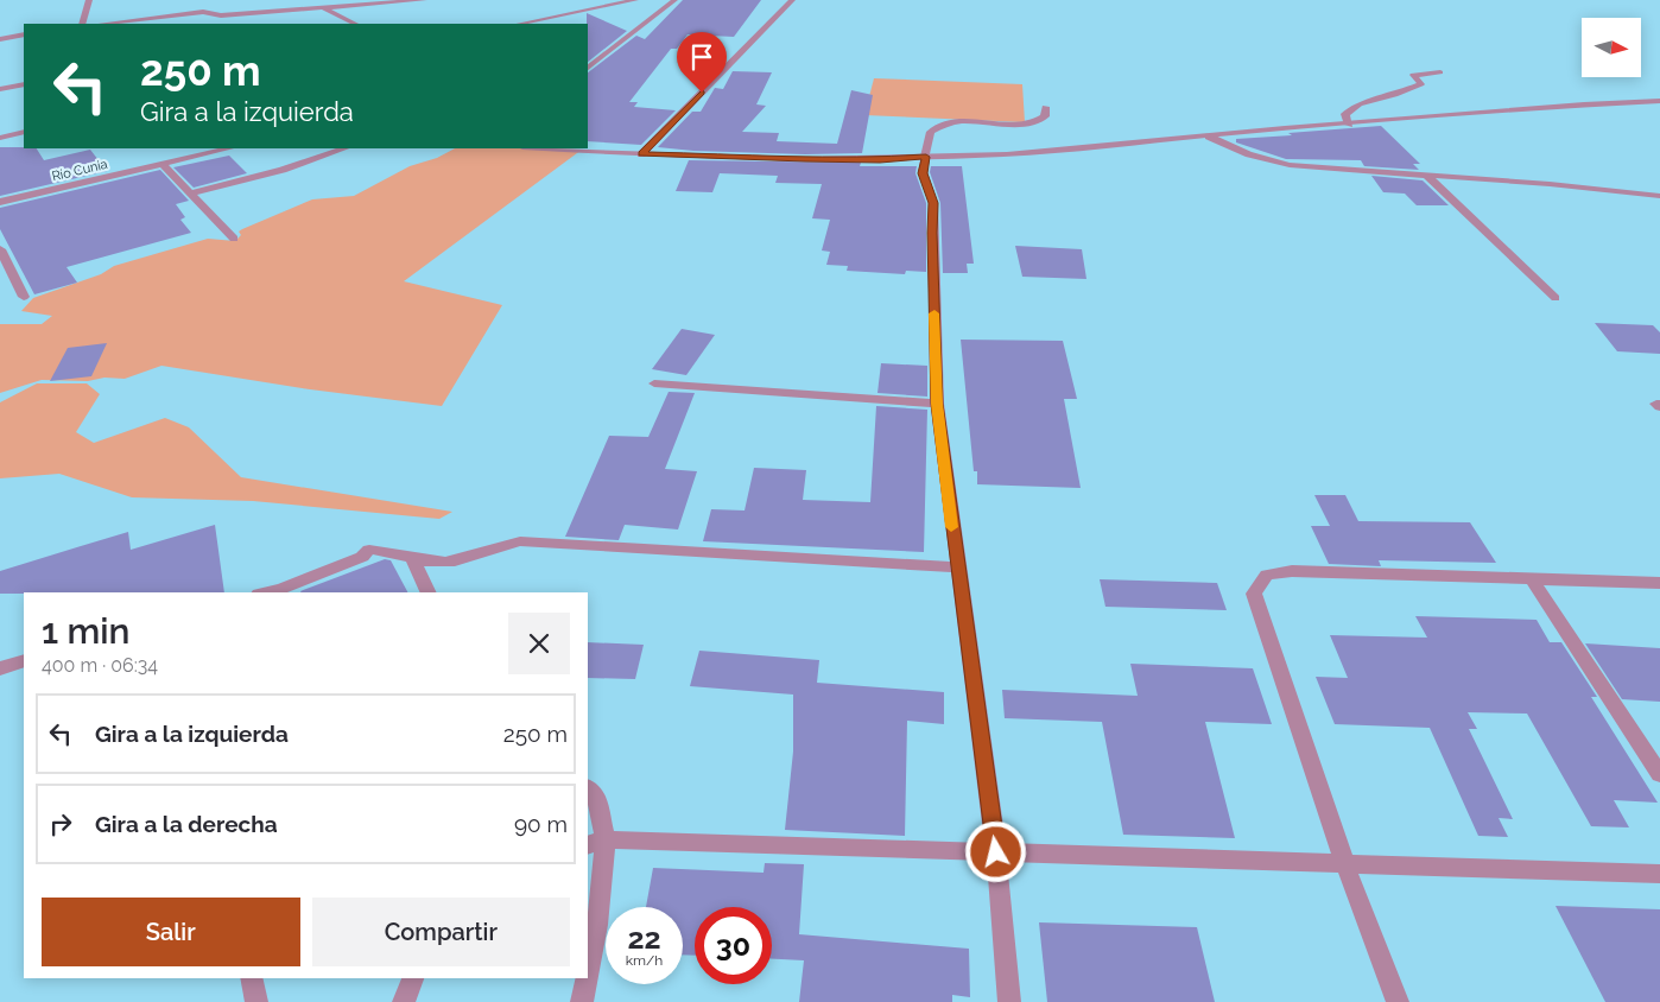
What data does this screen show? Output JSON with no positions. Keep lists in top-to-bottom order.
{
  "streets": {
    "street": ["Río Cunia"]
  },
  "north": "right",
  "page": {
    "turn": ["250 m", "Gira a la izquierda"],
    "heading": ["1 min", "400 m · 06:34"],
    "list": [
      {
        "name": "Gira a la izquierda",
        "value": "250 m"
      },
      {
        "name": "Gira a la derecha",
        "value": "90 m"
      }
    ],
    "buttons": ["Salir", "Compartir"],
    "speed": "22 km/h",
    "limit": "30"
  }
}
